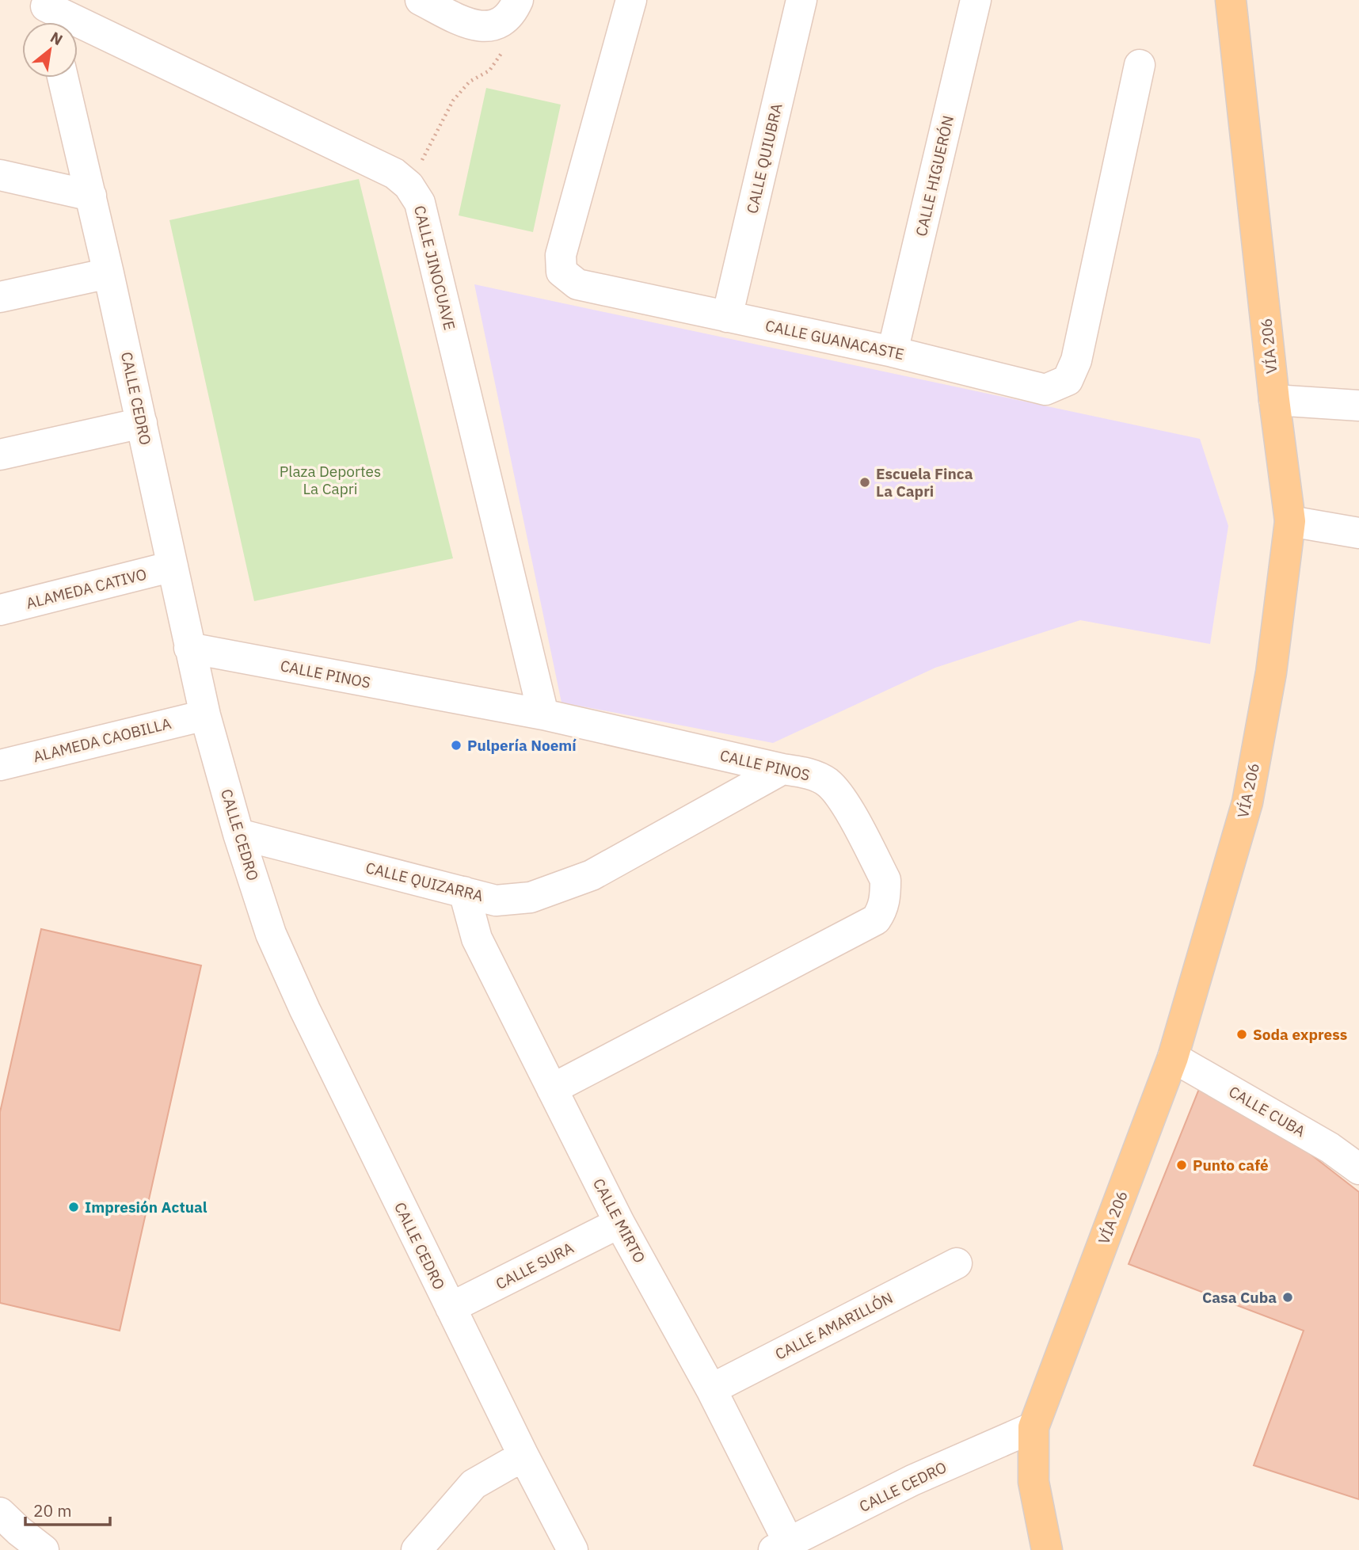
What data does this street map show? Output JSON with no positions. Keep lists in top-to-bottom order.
{
  "streets": {
    "main road": ["VÍA 206"],
    "street": [
      "CALLE QUIUBRA",
      "CALLE HIGUERÓN",
      "CALLE JINOCUAVE",
      "CALLE GUANACASTE",
      "CALLE CEDRO",
      "ALAMEDA CATIVO",
      "CALLE PINOS",
      "ALAMEDA CAOBILLA",
      "CALLE QUIZARRA",
      "CALLE CUBA",
      "CALLE MIRTO",
      "CALLE SURA",
      "CALLE AMARILLÓN"
    ]
  },
  "crossings": [
    ["CALLE QUIUBRA", "CALLE GUANACASTE"],
    ["CALLE HIGUERÓN", "CALLE GUANACASTE"],
    ["CALLE JINOCUAVE", "CALLE PINOS"],
    ["VÍA 206", "CALLE CEDRO"],
    ["VÍA 206", "CALLE CUBA"],
    ["CALLE CEDRO", "ALAMEDA CATIVO"],
    ["CALLE CEDRO", "CALLE PINOS"],
    ["CALLE CEDRO", "ALAMEDA CAOBILLA"],
    ["CALLE CEDRO", "CALLE QUIZARRA"],
    ["CALLE CEDRO", "CALLE MIRTO"],
    ["CALLE CEDRO", "CALLE SURA"],
    ["CALLE PINOS", "CALLE QUIZARRA"],
    ["CALLE PINOS", "CALLE MIRTO"],
    ["CALLE QUIZARRA", "CALLE MIRTO"],
    ["CALLE MIRTO", "CALLE SURA"],
    ["CALLE MIRTO", "CALLE AMARILLÓN"]
  ],
  "parks": ["Plaza Deportes La Capri"],
  "places": [
    "Escuela Finca La Capri",
    "Pulpería Noemí",
    "Soda express",
    "Punto café",
    "Impresión Actual",
    "Casa Cuba"
  ],
  "scale_bar": "20 m",
  "north": "top right"
}
